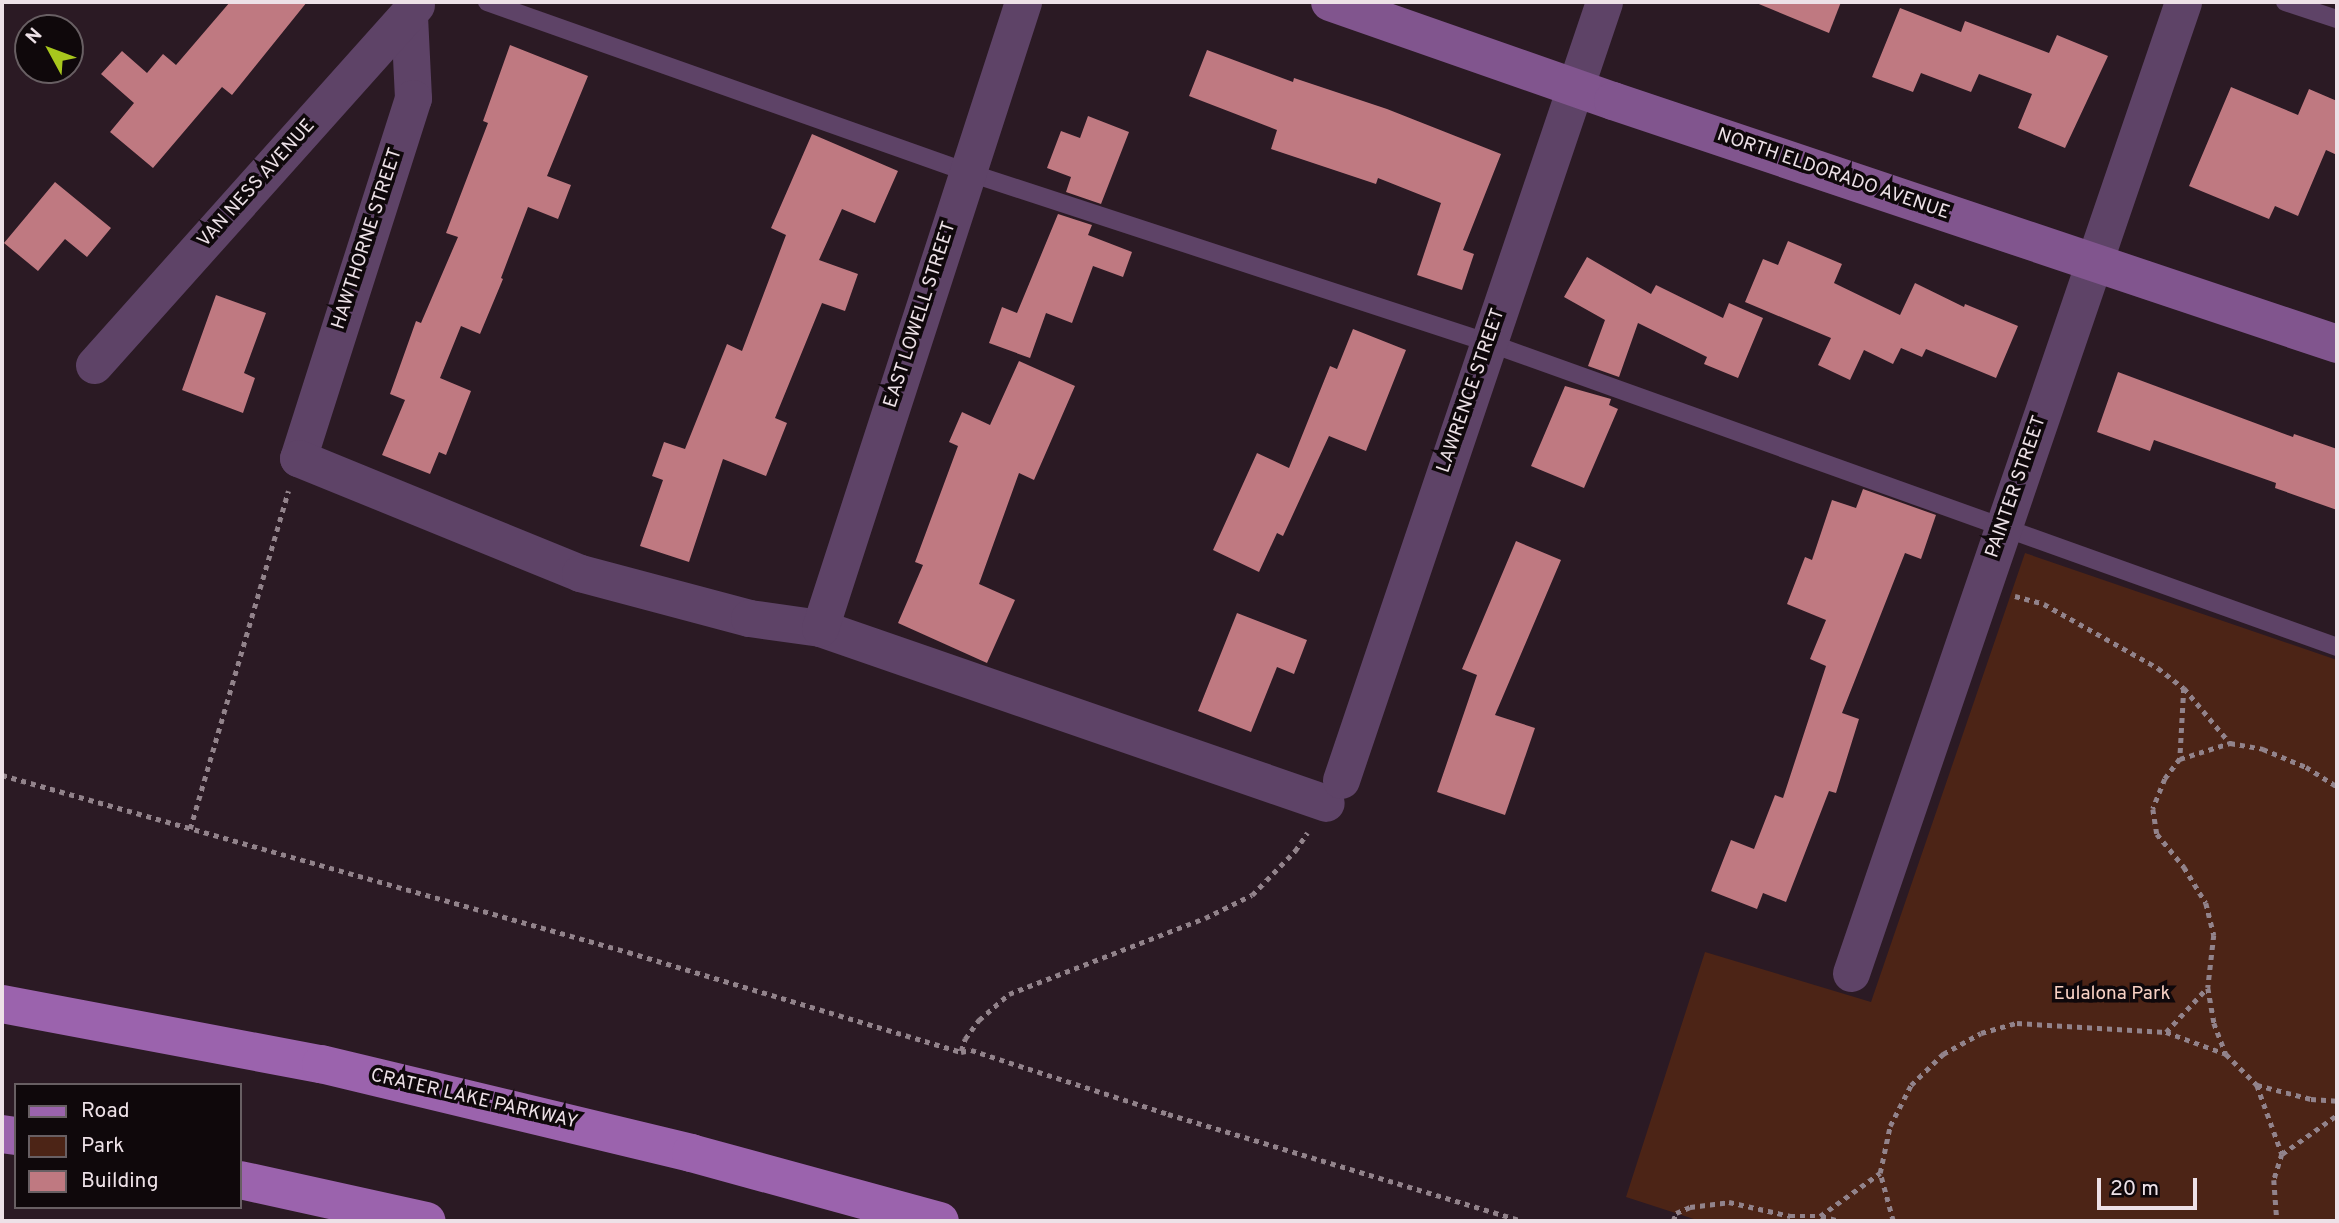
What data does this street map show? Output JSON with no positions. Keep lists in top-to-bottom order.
{
  "streets": {
    "main road": ["CRATER LAKE PARKWAY"],
    "street": [
      "NORTH ELDORADO AVENUE",
      "VAN NESS AVENUE",
      "HAWTHORNE STREET",
      "EAST LOWELL STREET",
      "LAWRENCE STREET",
      "PAINTER STREET"
    ]
  },
  "crossings": [
    ["NORTH ELDORADO AVENUE", "LAWRENCE STREET"],
    ["NORTH ELDORADO AVENUE", "PAINTER STREET"],
    ["VAN NESS AVENUE", "HAWTHORNE STREET"]
  ],
  "parks": ["Eulalona Park"],
  "legend": ["Road", "Park", "Building"],
  "scale_bar": "20 m",
  "north": "top left"
}
